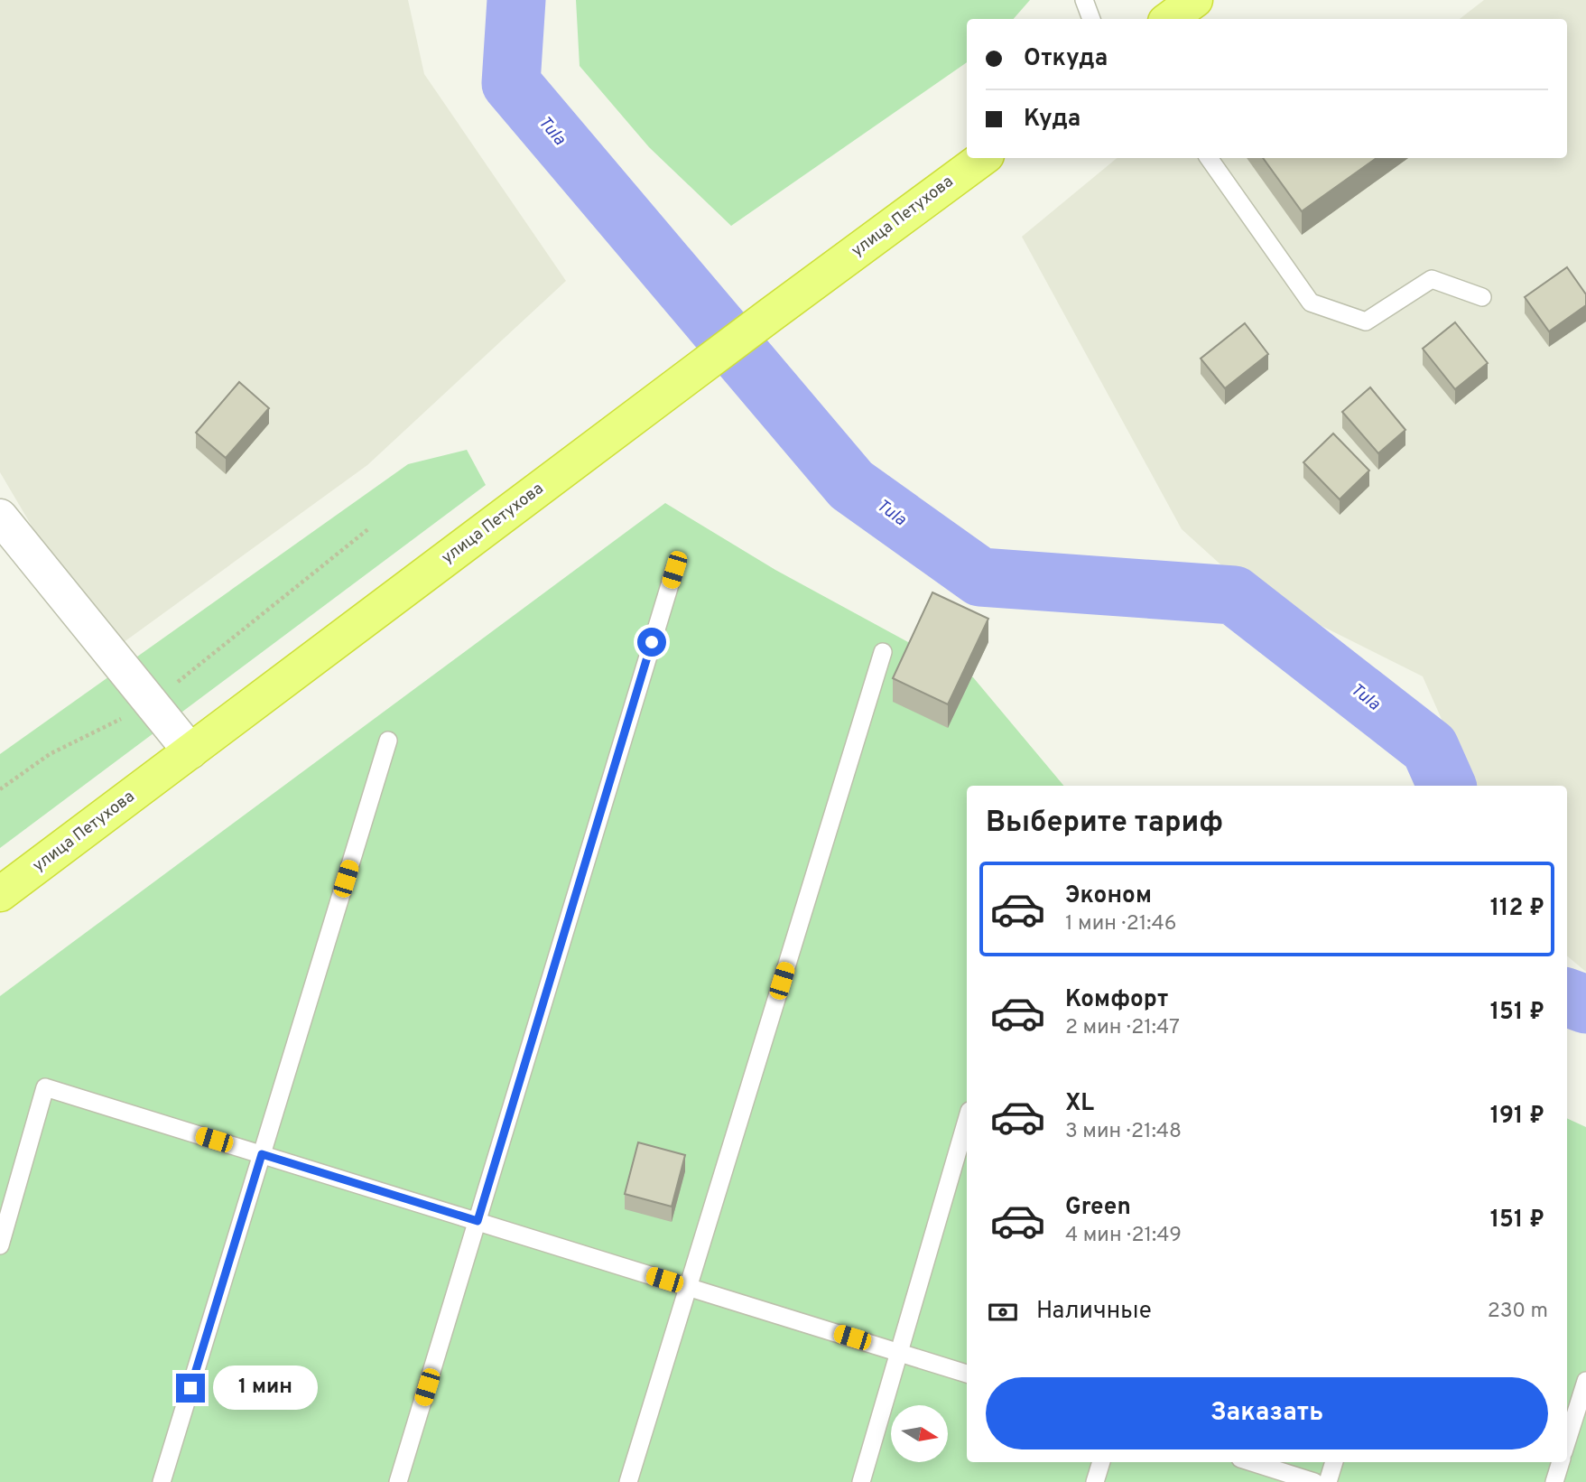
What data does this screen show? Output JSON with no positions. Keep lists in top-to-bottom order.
{
  "streets": {
    "highway": ["улица Петухова"]
  },
  "water": ["Tula"],
  "north": "right",
  "page": {
    "banner": ["Откуда", "Куда"],
    "heading": "Выберите тариф",
    "list": [
      {
        "name": "Эконом",
        "note": "1 мин · 21:46",
        "value": "112 ₽"
      },
      {
        "name": "Комфорт",
        "note": "2 мин · 21:47",
        "value": "151 ₽"
      },
      {
        "name": "XL",
        "note": "3 мин · 21:48",
        "value": "191 ₽"
      },
      {
        "name": "Green",
        "note": "4 мин · 21:49",
        "value": "151 ₽"
      }
    ],
    "pay": ["Наличные", "230 m"],
    "buttons": "Заказать",
    "bubble": "1 мин"
  }
}
